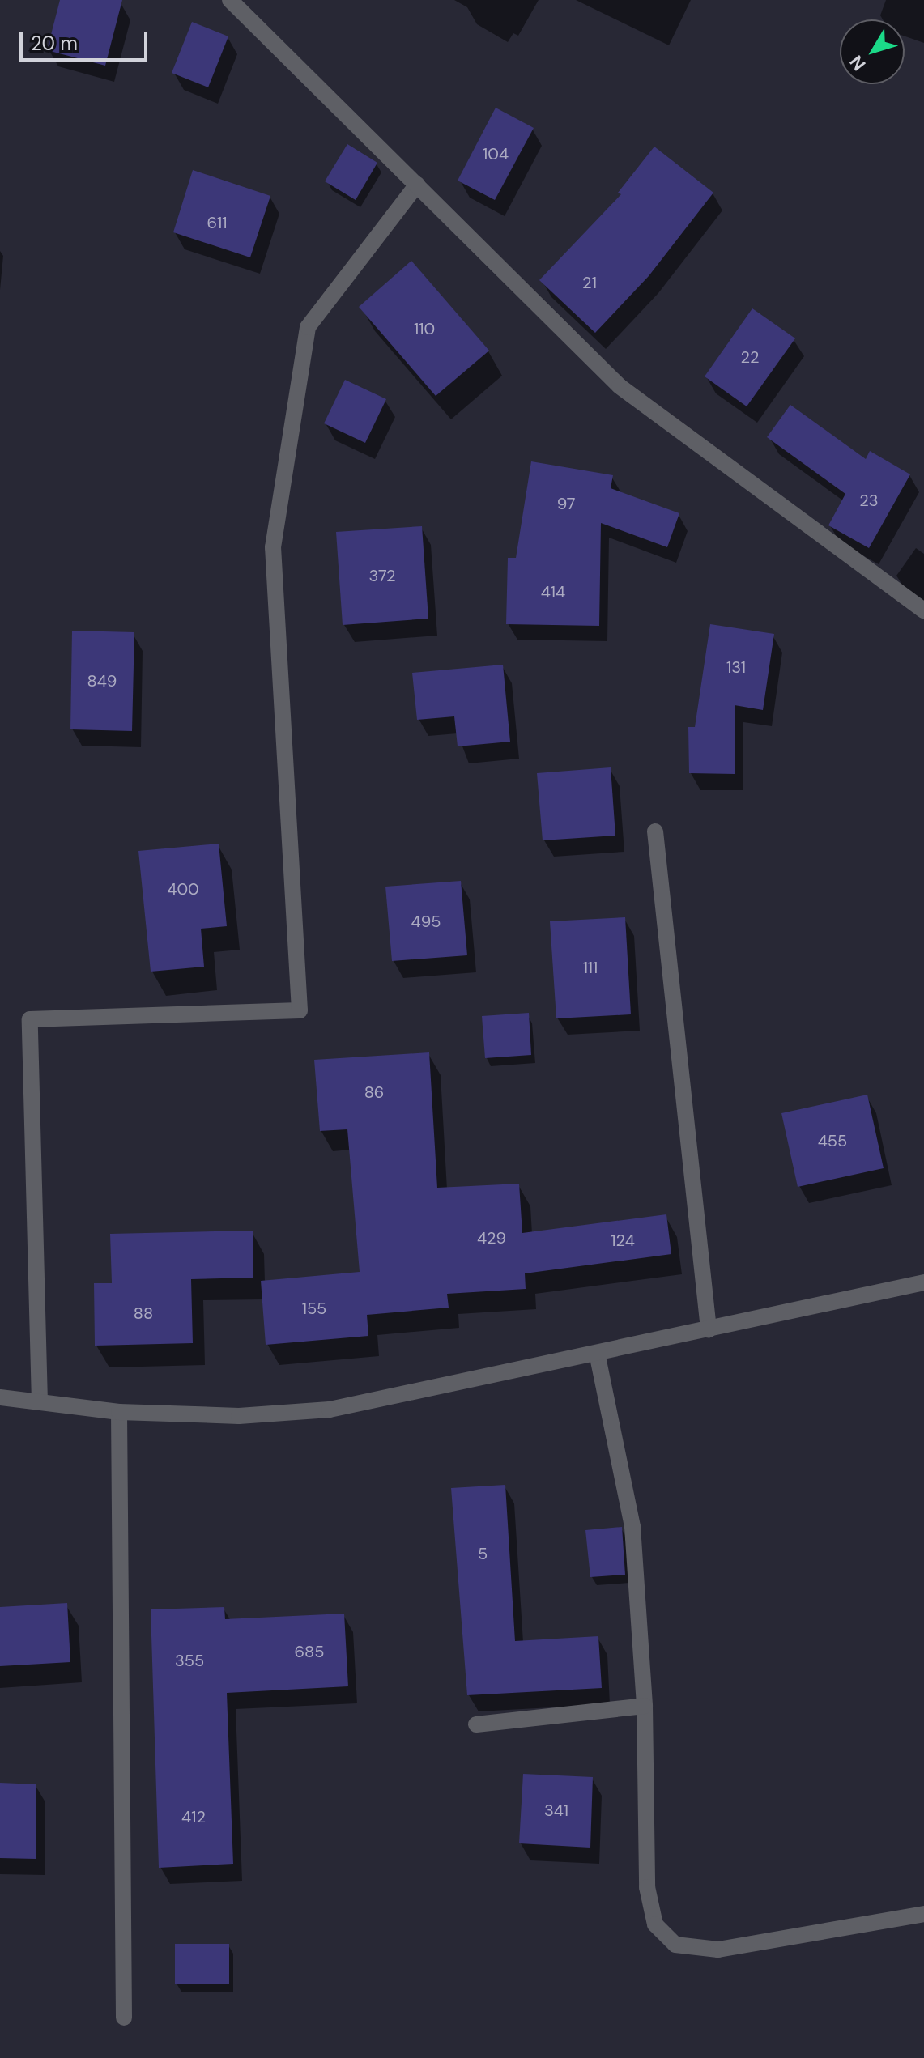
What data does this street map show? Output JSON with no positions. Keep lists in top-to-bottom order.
{
  "house_numbers": [
    "104",
    "611",
    "21",
    "110",
    "22",
    "23",
    "97",
    "372",
    "414",
    "131",
    "849",
    "400",
    "495",
    "111",
    "86",
    "455",
    "429",
    "124",
    "155",
    "88",
    "5",
    "685",
    "355",
    "341",
    "412"
  ],
  "scale_bar": "20 m",
  "north": "bottom left"
}
